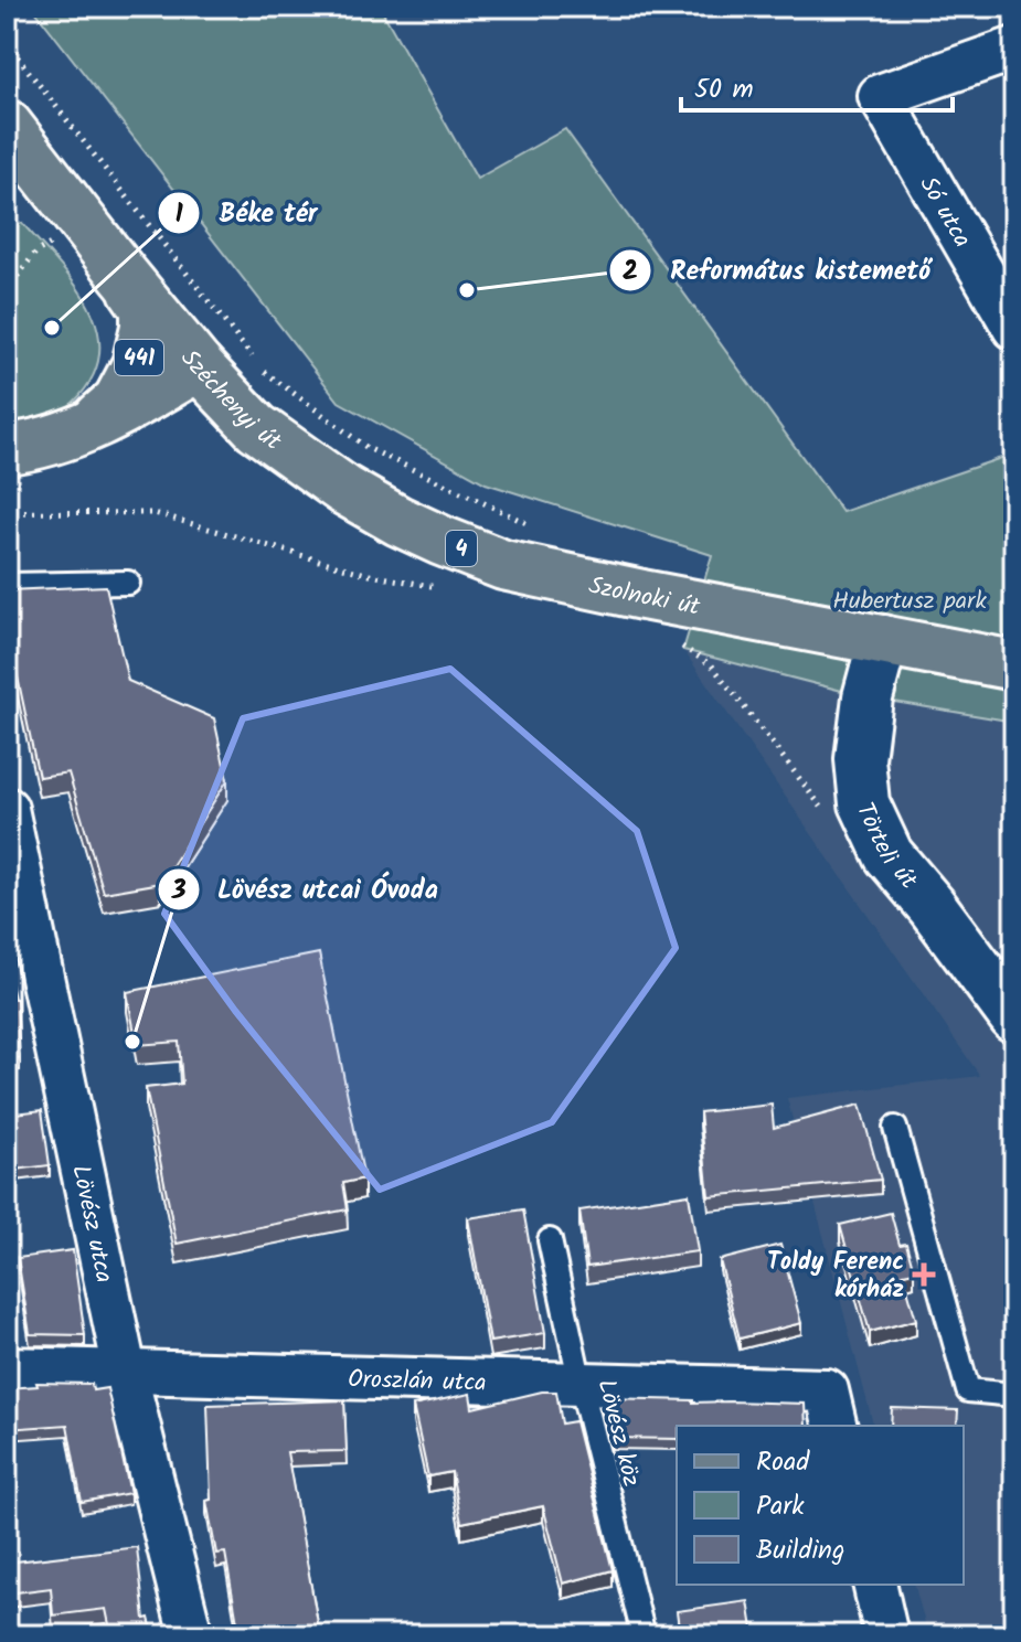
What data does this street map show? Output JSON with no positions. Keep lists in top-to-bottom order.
{
  "streets": {
    "main road": [
      "441",
      "Széchenyi út",
      "4",
      "Szolnoki út",
      "Törteli út"
    ],
    "street": ["Só utca", "Lövész utca", "Oroszlán utca"],
    "lane": ["Lövész köz"]
  },
  "crossings": [
    ["441", "Széchenyi út"],
    ["Széchenyi út", "Szolnoki út"],
    ["Szolnoki út", "Törteli út"],
    ["Lövész utca", "Oroszlán utca"],
    ["Oroszlán utca", "Lövész köz"]
  ],
  "parks": ["Hubertusz park"],
  "places": {
    "other": ["Református kistemető", "Béke tér", "Lövész utcai Óvoda"],
    "health": ["Toldy Ferenc kórház"]
  },
  "legend": ["Road", "Park", "Building"],
  "scale_bar": "50 m"
}
